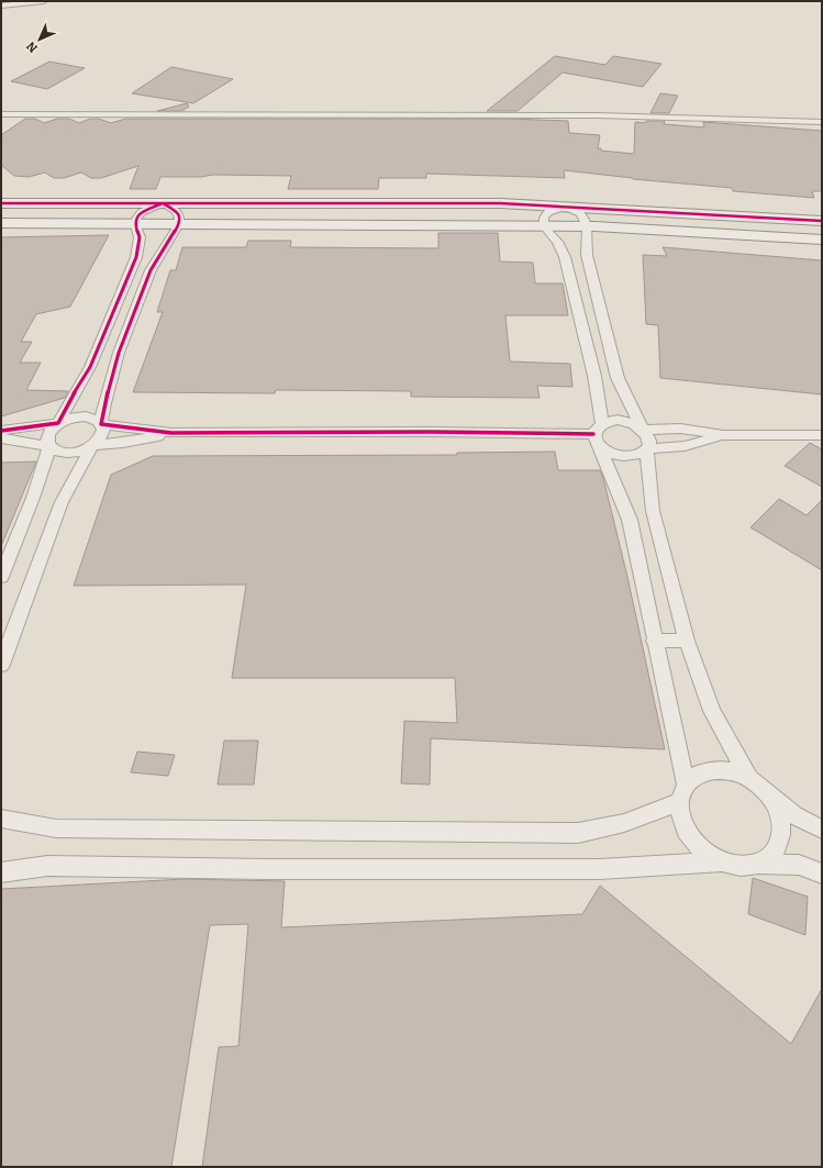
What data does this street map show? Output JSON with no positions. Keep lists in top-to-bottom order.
{
  "north": "bottom left"
}
